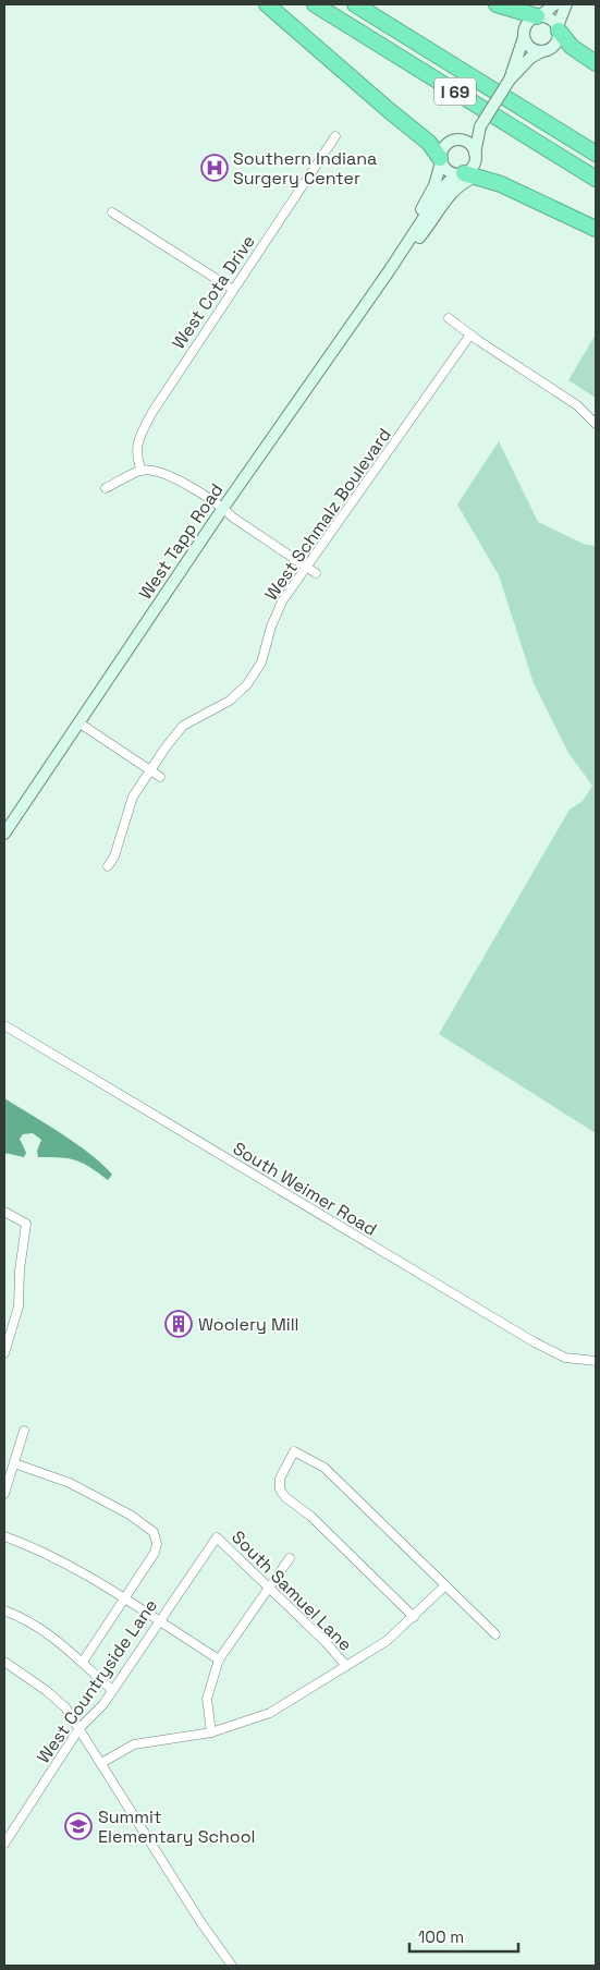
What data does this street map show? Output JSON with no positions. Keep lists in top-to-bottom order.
{
  "streets": {
    "highway": ["I 69"],
    "main road": ["West Tapp Road"],
    "street": [
      "West Cota Drive",
      "West Schmalz Boulevard",
      "South Weimer Road",
      "South Samuel Lane",
      "West Countryside Lane"
    ]
  },
  "crossings": [
    ["South Samuel Lane", "West Countryside Lane"]
  ],
  "places": {
    "hospital": ["Southern Indiana Surgery Center"],
    "building": ["Woolery Mill"],
    "school or university": ["Summit Elementary School"]
  },
  "scale_bar": "100 m"
}
